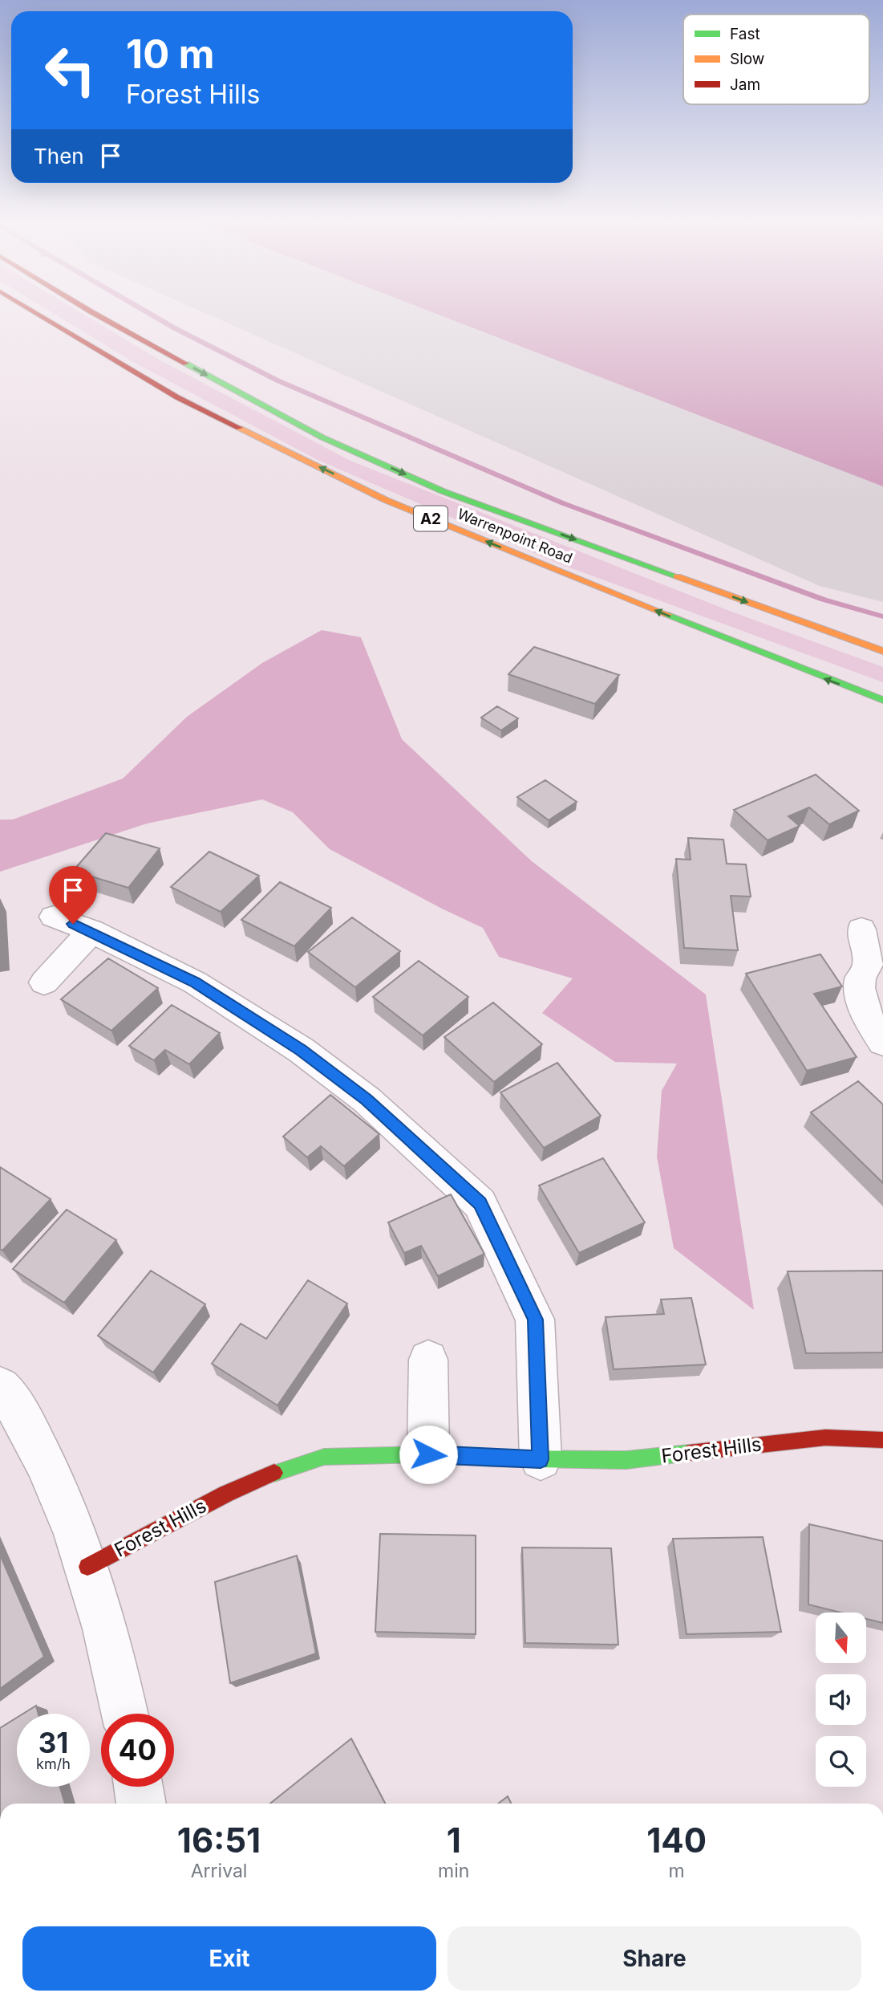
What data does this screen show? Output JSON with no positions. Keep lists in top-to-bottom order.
{
  "streets": {
    "main road": ["A2", "Warrenpoint Road", "Forest Hills"]
  },
  "legend": ["Fast", "Slow", "Jam"],
  "north": "bottom",
  "page": {
    "turn": ["10 m", "Forest Hills"],
    "then": "Then",
    "speed": "31 km/h",
    "limit": "40",
    "eta": [
      "16:51",
      "Arrival",
      "1",
      "min",
      "140",
      "m"
    ],
    "buttons": ["Exit", "Share"]
  }
}
